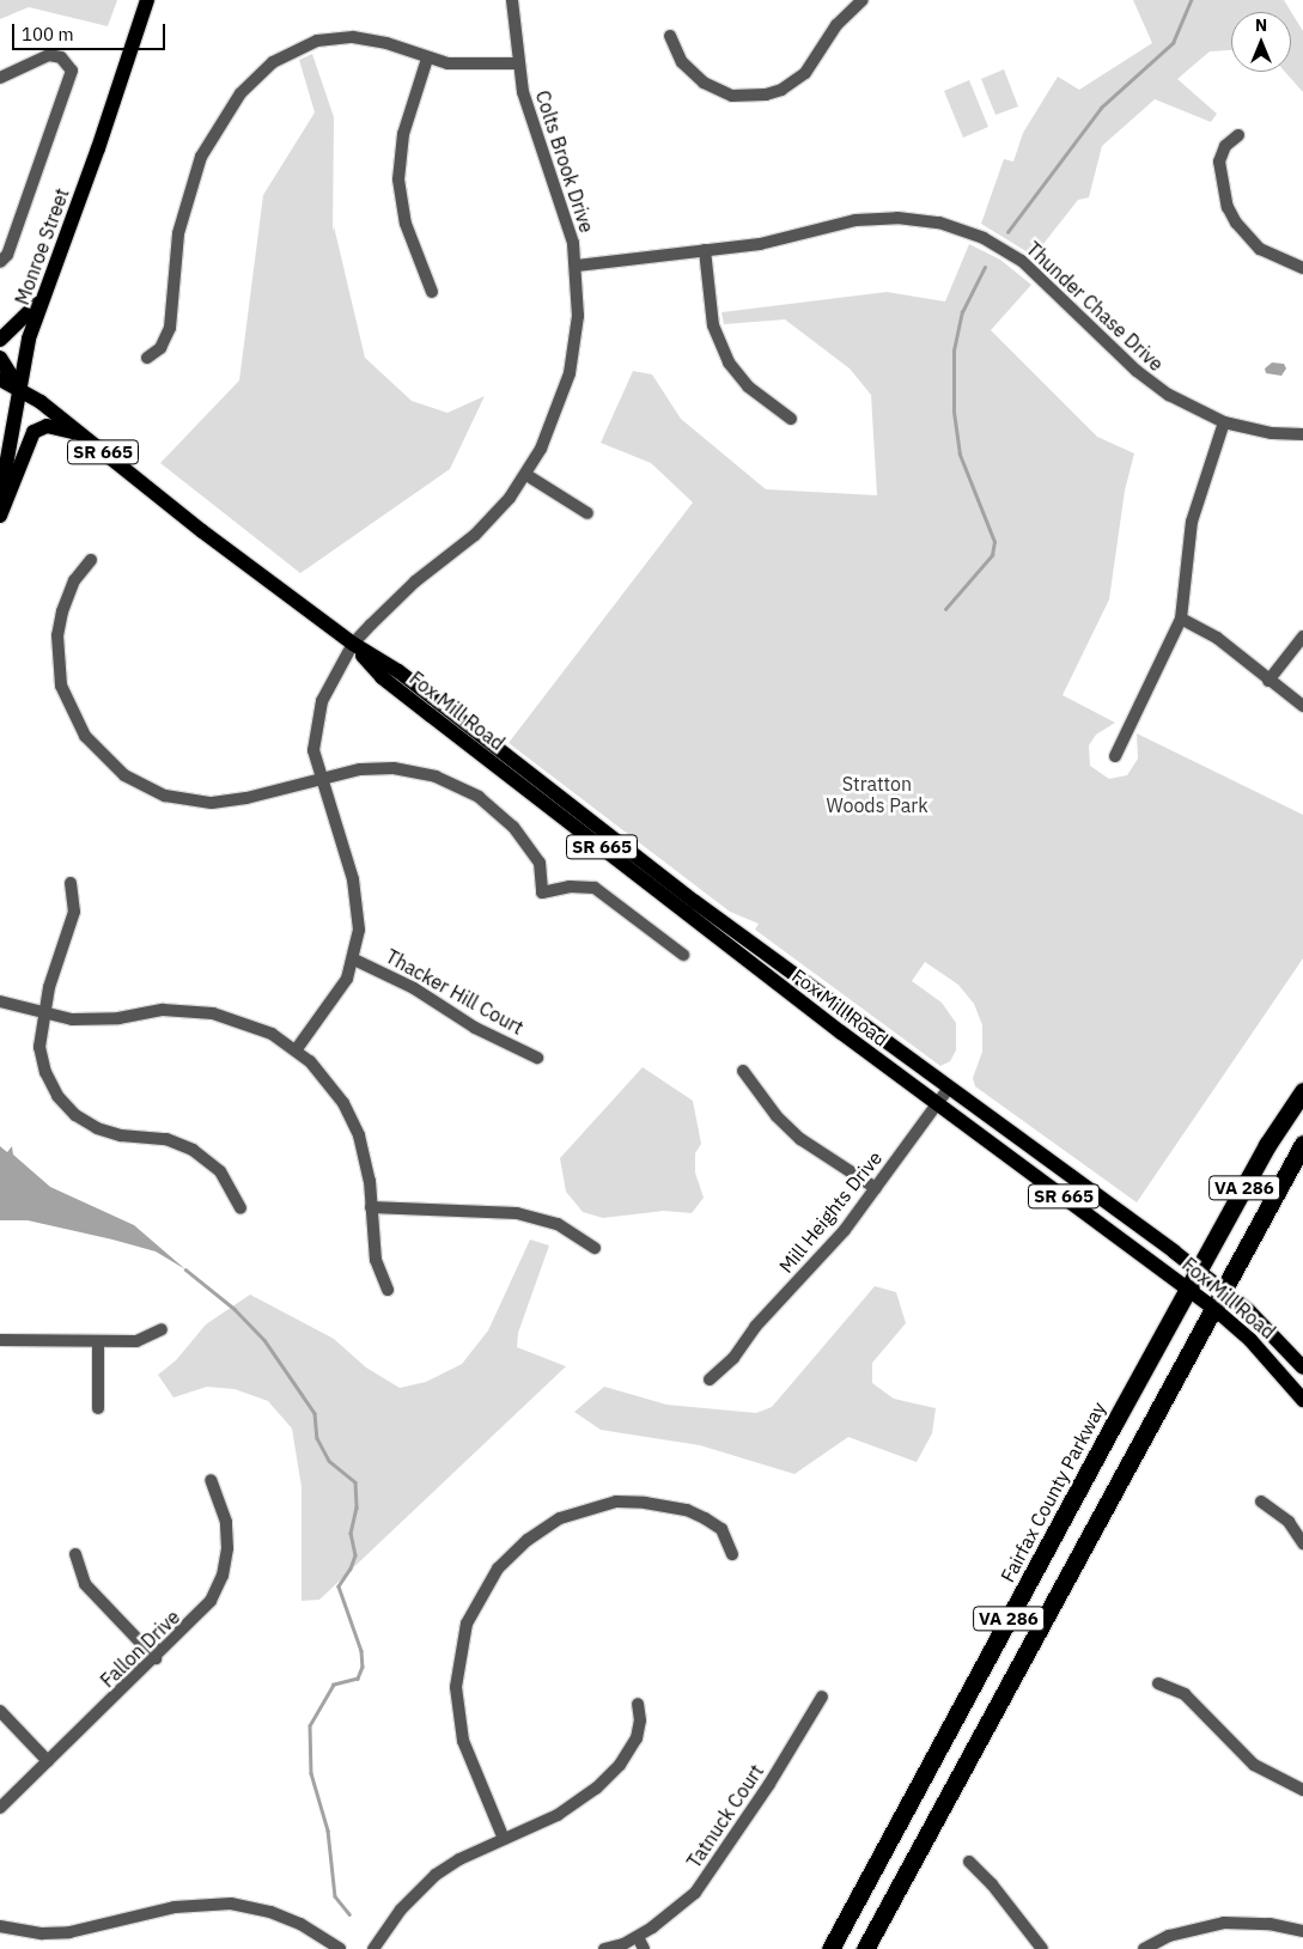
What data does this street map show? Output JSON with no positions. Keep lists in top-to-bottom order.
{
  "streets": {
    "highway": ["VA 286", "Fairfax County Parkway"],
    "main road": ["Monroe Street", "SR 665", "Fox Mill Road"],
    "street": [
      "Colts Brook Drive",
      "Thunder Chase Drive",
      "Thacker Hill Court",
      "Mill Heights Drive",
      "Fallon Drive",
      "Tatnuck Court"
    ]
  },
  "crossings": [
    ["Colts Brook Drive", "Thunder Chase Drive"],
    ["Colts Brook Drive", "Fox Mill Road"],
    ["Colts Brook Drive", "Thacker Hill Court"],
    ["Monroe Street", "Fox Mill Road"],
    ["Fox Mill Road", "VA 286"],
    ["Fox Mill Road", "Mill Heights Drive"],
    ["Fox Mill Road", "Fairfax County Parkway"]
  ],
  "parks": ["Stratton Woods Park"],
  "scale_bar": "100 m",
  "north": "top"
}
